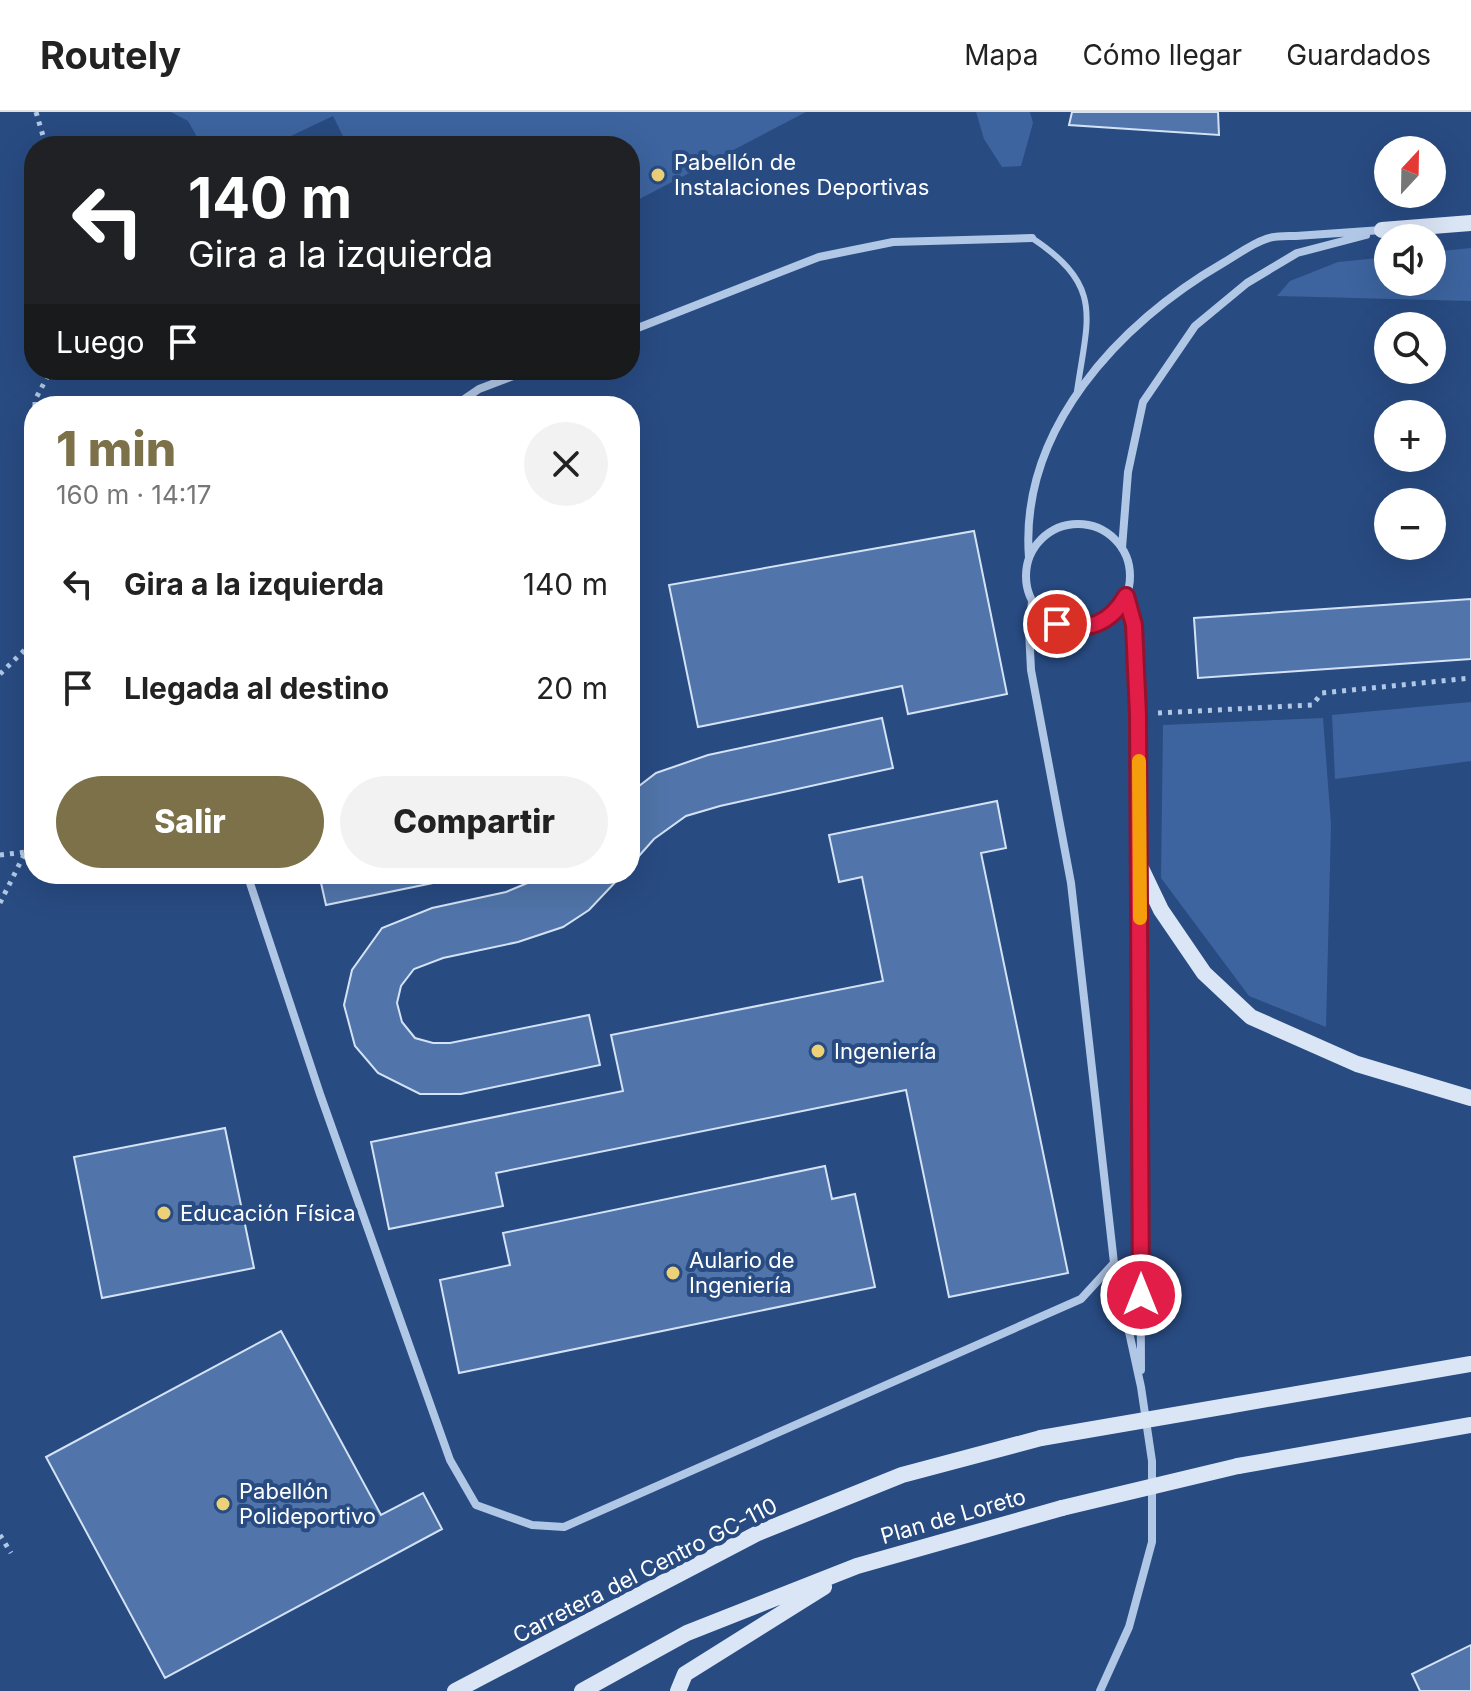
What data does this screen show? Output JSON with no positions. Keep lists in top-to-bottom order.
{
  "streets": {
    "main road": ["Plan de Loreto", "Carretera del Centro GC-110"]
  },
  "places": [
    "Pabellón de Instalaciones Deportivas",
    "Ingeniería",
    "Educación Física",
    "Aulario de Ingeniería",
    "Pabellón Polideportivo"
  ],
  "north": "top",
  "page": {
    "header": "Routely",
    "nav": ["Mapa", "Cómo llegar", "Guardados"],
    "map_buttons": ["+", "−"],
    "turn": ["140 m", "Gira a la izquierda"],
    "then": "Luego",
    "heading": ["1 min", "160 m · 14:17"],
    "list": [
      {
        "name": "Gira a la izquierda",
        "value": "140 m"
      },
      {
        "name": "Llegada al destino",
        "value": "20 m"
      }
    ],
    "buttons": ["Salir", "Compartir"]
  }
}
